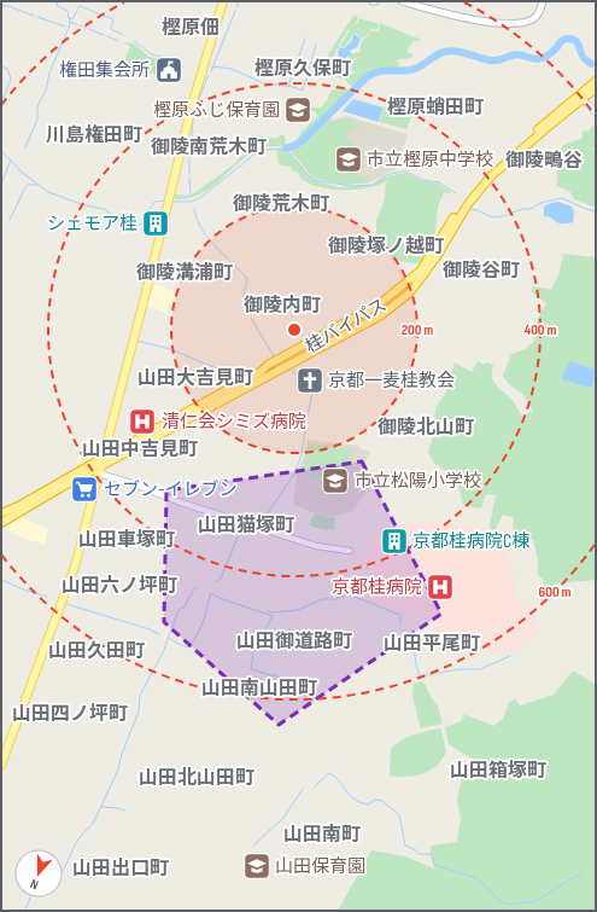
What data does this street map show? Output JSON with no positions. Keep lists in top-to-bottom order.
{
  "streets": {
    "highway": ["桂バイパス"]
  },
  "districts": [
    "樫原佃",
    "樫原久保町",
    "樫原蛸田町",
    "川島権田町",
    "御陵南荒木町",
    "御陵鴫谷",
    "御陵荒木町",
    "御陵塚ノ越町",
    "御陵谷町",
    "御陵溝浦町",
    "御陵内町",
    "山田大吉見町",
    "御陵北山町",
    "山田中吉見町",
    "山田猫塚町",
    "山田車塚町",
    "山田六ノ坪町",
    "山田御道路町",
    "山田平尾町",
    "山田久田町",
    "山田南山田町",
    "山田四ノ坪町",
    "山田箱塚町",
    "山田北山田町",
    "山田南町",
    "山田出口町"
  ],
  "places": {
    "public building": ["権田集会所"],
    "school or university": [
      "樫原ふじ保育園",
      "市立樫原中学校",
      "市立松陽小学校",
      "山田保育園"
    ],
    "building": ["シェモア桂", "京都桂病院C棟"],
    "church": ["京都一麦桂教会"],
    "hospital": ["清仁会シミズ病院", "京都桂病院"],
    "supermarket": ["セブン-イレブン"]
  },
  "north": "bottom",
  "rings": ["200 m", "400 m", "600 m"]
}
